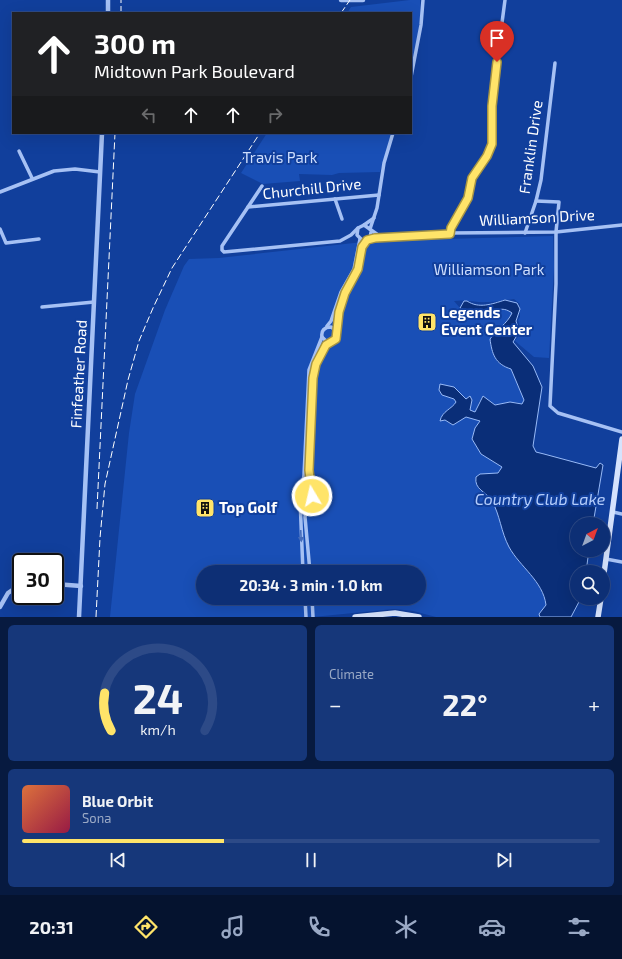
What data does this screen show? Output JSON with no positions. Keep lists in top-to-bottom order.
{
  "streets": {
    "street": [
      "Franklin Drive",
      "Churchill Drive",
      "Williamson Drive",
      "Finfeather Road"
    ]
  },
  "crossings": [
    ["Franklin Drive", "Williamson Drive"]
  ],
  "water": ["Country Club Lake"],
  "parks": ["Travis Park", "Williamson Park"],
  "places": {
    "building": ["Legends Event Center", "Top Golf"]
  },
  "north": "top right",
  "page": {
    "turn": ["300 m", "Midtown Park Boulevard"],
    "limit": "30",
    "trip": "20:34 · 3 min · 1.0 km",
    "tile": "Climate",
    "heat": ["−", "22°", "+"],
    "song": ["Blue Orbit", "Sona"],
    "tabs": "20:31",
    "gauge": ["24", "km/h"]
  }
}
